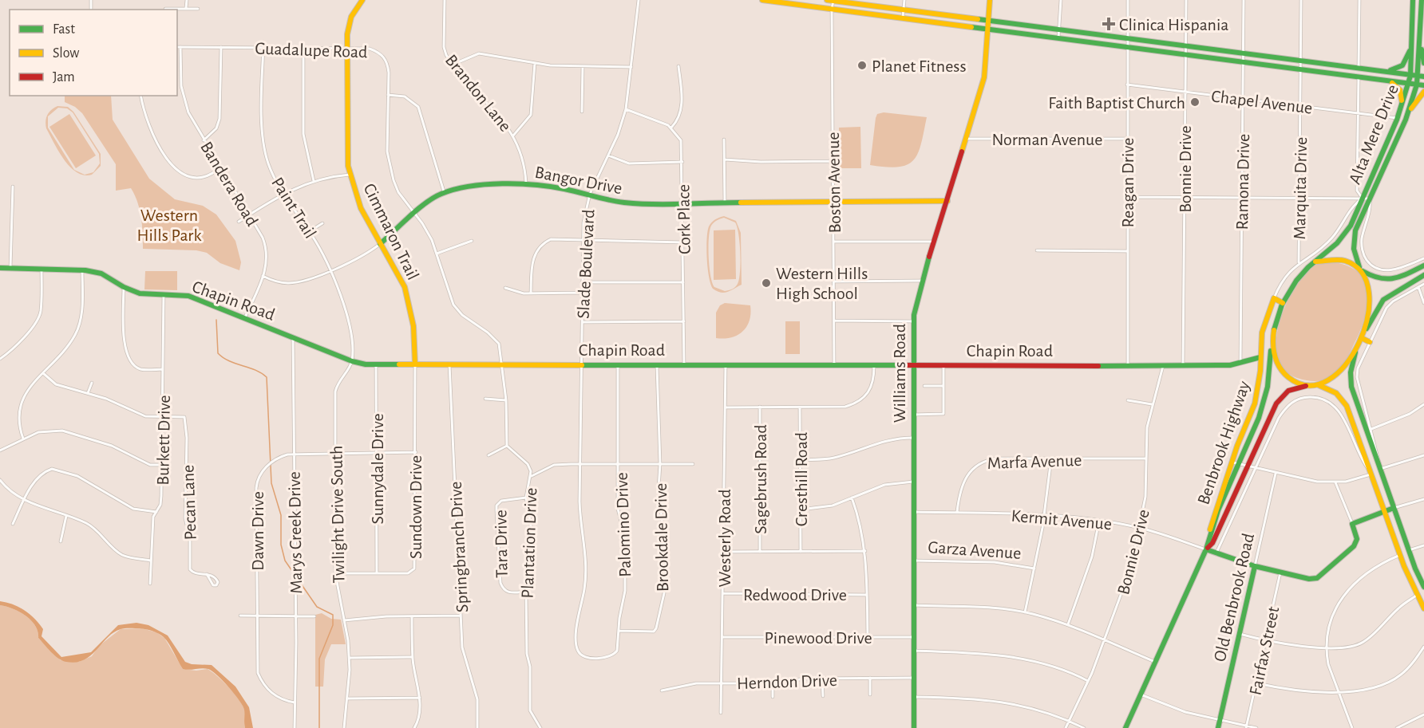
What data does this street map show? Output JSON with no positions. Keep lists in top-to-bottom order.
{
  "streets": {
    "main road": [
      "Alta Mere Drive",
      "Bangor Drive",
      "Cimmaron Trail",
      "Chapin Road",
      "Williams Road",
      "Benbrook Highway",
      "Old Benbrook Road"
    ],
    "street": [
      "Guadalupe Road",
      "Brandon Lane",
      "Chapel Avenue",
      "Norman Avenue",
      "Bonnie Drive",
      "Ramona Drive",
      "Boston Avenue",
      "Reagan Drive",
      "Bandera Road",
      "Marquita Drive",
      "Paint Trail",
      "Cork Place",
      "Slade Boulevard",
      "Burkett Drive",
      "Marfa Avenue",
      "Sunnydale Drive",
      "Sagebrush Road",
      "Cresthill Road",
      "Pecan Lane",
      "Sundown Drive",
      "Twilight Drive South",
      "Kermit Avenue",
      "Palomino Drive",
      "Dawn Drive",
      "Marys Creek Drive",
      "Brookdale Drive",
      "Westerly Road",
      "Plantation Drive",
      "Tara Drive",
      "Springbranch Drive",
      "Garza Avenue",
      "Redwood Drive",
      "Pinewood Drive",
      "Fairfax Street",
      "Herndon Drive"
    ]
  },
  "crossings": [
    ["Guadalupe Road", "Bangor Drive"],
    ["Guadalupe Road", "Bandera Road"],
    ["Guadalupe Road", "Paint Trail"],
    ["Guadalupe Road", "Cimmaron Trail"],
    ["Guadalupe Road", "Chapin Road"],
    ["Brandon Lane", "Bangor Drive"],
    ["Chapel Avenue", "Alta Mere Drive"],
    ["Chapel Avenue", "Bonnie Drive"],
    ["Chapel Avenue", "Ramona Drive"],
    ["Chapel Avenue", "Reagan Drive"],
    ["Chapel Avenue", "Marquita Drive"],
    ["Alta Mere Drive", "Benbrook Highway"],
    ["Norman Avenue", "Reagan Drive"],
    ["Norman Avenue", "Williams Road"],
    ["Bonnie Drive", "Chapin Road"],
    ["Bonnie Drive", "Marfa Avenue"],
    ["Bonnie Drive", "Kermit Avenue"],
    ["Bangor Drive", "Boston Avenue"],
    ["Bangor Drive", "Bandera Road"],
    ["Bangor Drive", "Paint Trail"],
    ["Bangor Drive", "Cork Place"],
    ["Bangor Drive", "Cimmaron Trail"],
    ["Bangor Drive", "Slade Boulevard"],
    ["Bangor Drive", "Williams Road"],
    ["Ramona Drive", "Chapin Road"],
    ["Boston Avenue", "Chapin Road"],
    ["Reagan Drive", "Chapin Road"],
    ["Bandera Road", "Chapin Road"],
    ["Marquita Drive", "Benbrook Highway"],
    ["Paint Trail", "Chapin Road"],
    ["Paint Trail", "Twilight Drive South"],
    ["Cork Place", "Chapin Road"],
    ["Cimmaron Trail", "Chapin Road"],
    ["Cimmaron Trail", "Sundown Drive"],
    ["Slade Boulevard", "Chapin Road"],
    ["Slade Boulevard", "Palomino Drive"],
    ["Chapin Road", "Williams Road"],
    ["Chapin Road", "Burkett Drive"],
    ["Chapin Road", "Benbrook Highway"],
    ["Chapin Road", "Sunnydale Drive"],
    ["Chapin Road", "Sundown Drive"],
    ["Chapin Road", "Twilight Drive South"],
    ["Chapin Road", "Palomino Drive"],
    ["Chapin Road", "Marys Creek Drive"],
    ["Chapin Road", "Westerly Road"],
    ["Chapin Road", "Springbranch Drive"],
    ["Williams Road", "Kermit Avenue"],
    ["Williams Road", "Garza Avenue"],
    ["Williams Road", "Pinewood Drive"],
    ["Williams Road", "Herndon Drive"],
    ["Burkett Drive", "Pecan Lane"],
    ["Benbrook Highway", "Kermit Avenue"],
    ["Marfa Avenue", "Kermit Avenue"],
    ["Sunnydale Drive", "Sundown Drive"],
    ["Sunnydale Drive", "Dawn Drive"],
    ["Sundown Drive", "Twilight Drive South"],
    ["Sundown Drive", "Dawn Drive"],
    ["Twilight Drive South", "Dawn Drive"],
    ["Palomino Drive", "Brookdale Drive"],
    ["Dawn Drive", "Marys Creek Drive"],
    ["Westerly Road", "Redwood Drive"],
    ["Westerly Road", "Pinewood Drive"],
    ["Westerly Road", "Herndon Drive"],
    ["Plantation Drive", "Tara Drive"]
  ],
  "parks": ["Western Hills Park"],
  "places": {
    "health": ["Clinica Hispania"],
    "other": ["Planet Fitness", "Faith Baptist Church", "Western Hills High School"]
  },
  "legend": ["Fast", "Slow", "Jam"]
}
